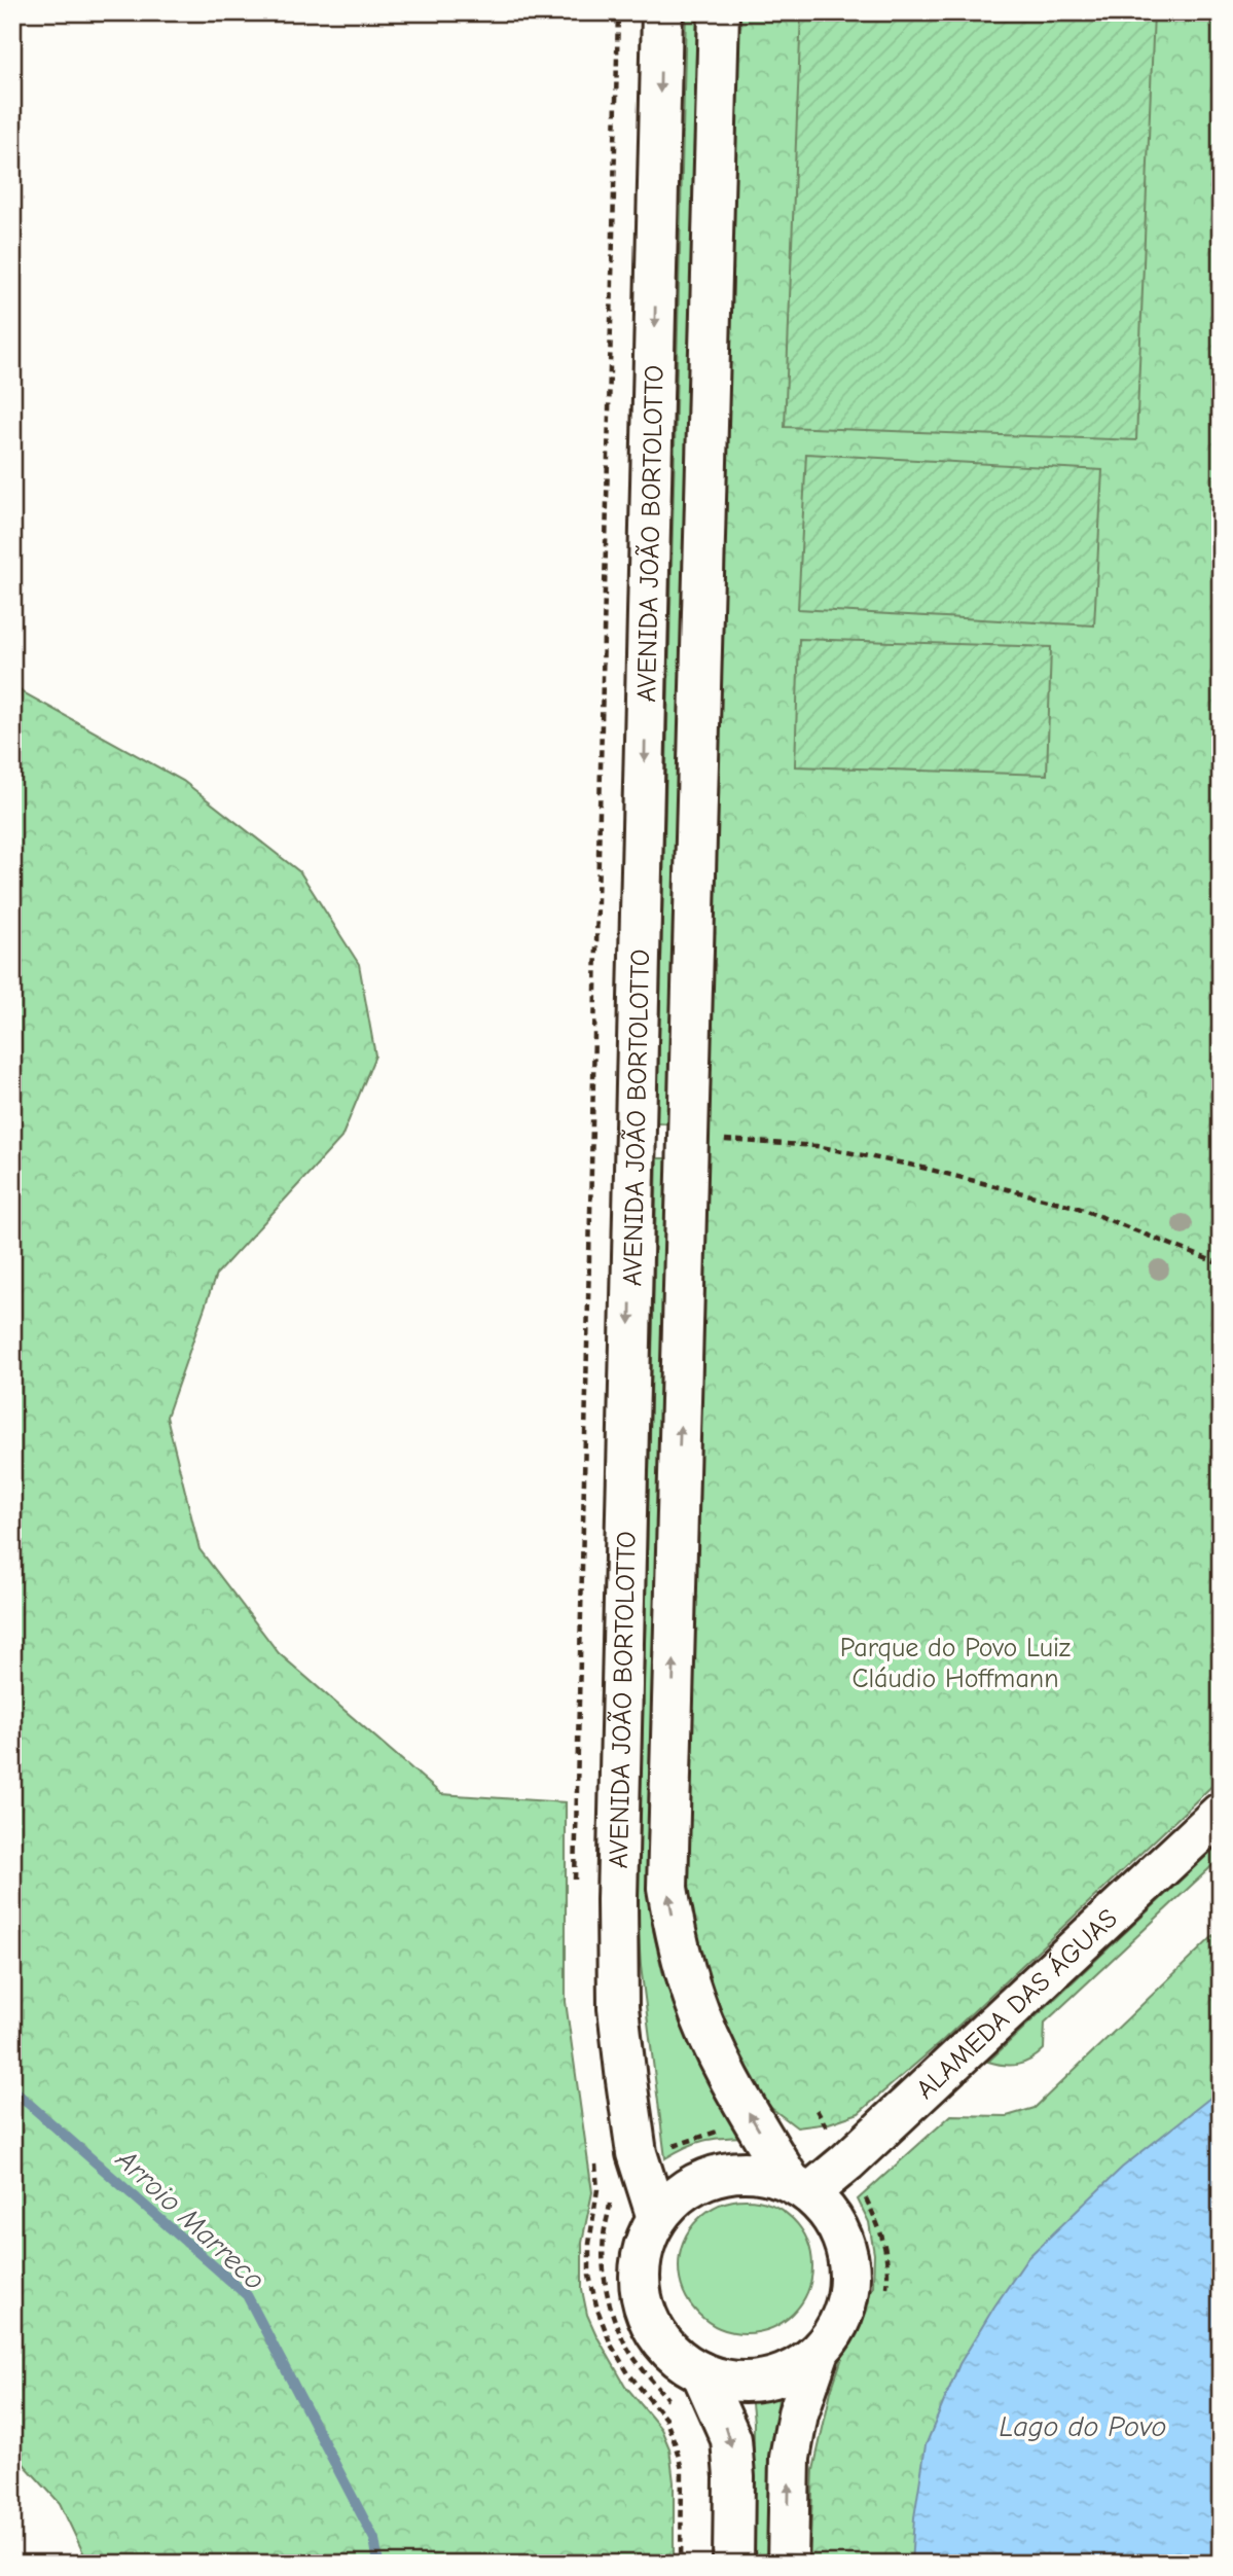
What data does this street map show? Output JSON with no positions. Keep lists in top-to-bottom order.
{
  "streets": {
    "street": ["AVENIDA JOÃO BORTOLOTTO", "ALAMEDA DAS ÁGUAS"]
  },
  "crossings": [
    ["AVENIDA JOÃO BORTOLOTTO", "ALAMEDA DAS ÁGUAS"]
  ],
  "water": ["Arroio Marreco", "Lago do Povo"],
  "parks": ["Parque do Povo Luiz Cláudio Hoffmann"]
}
